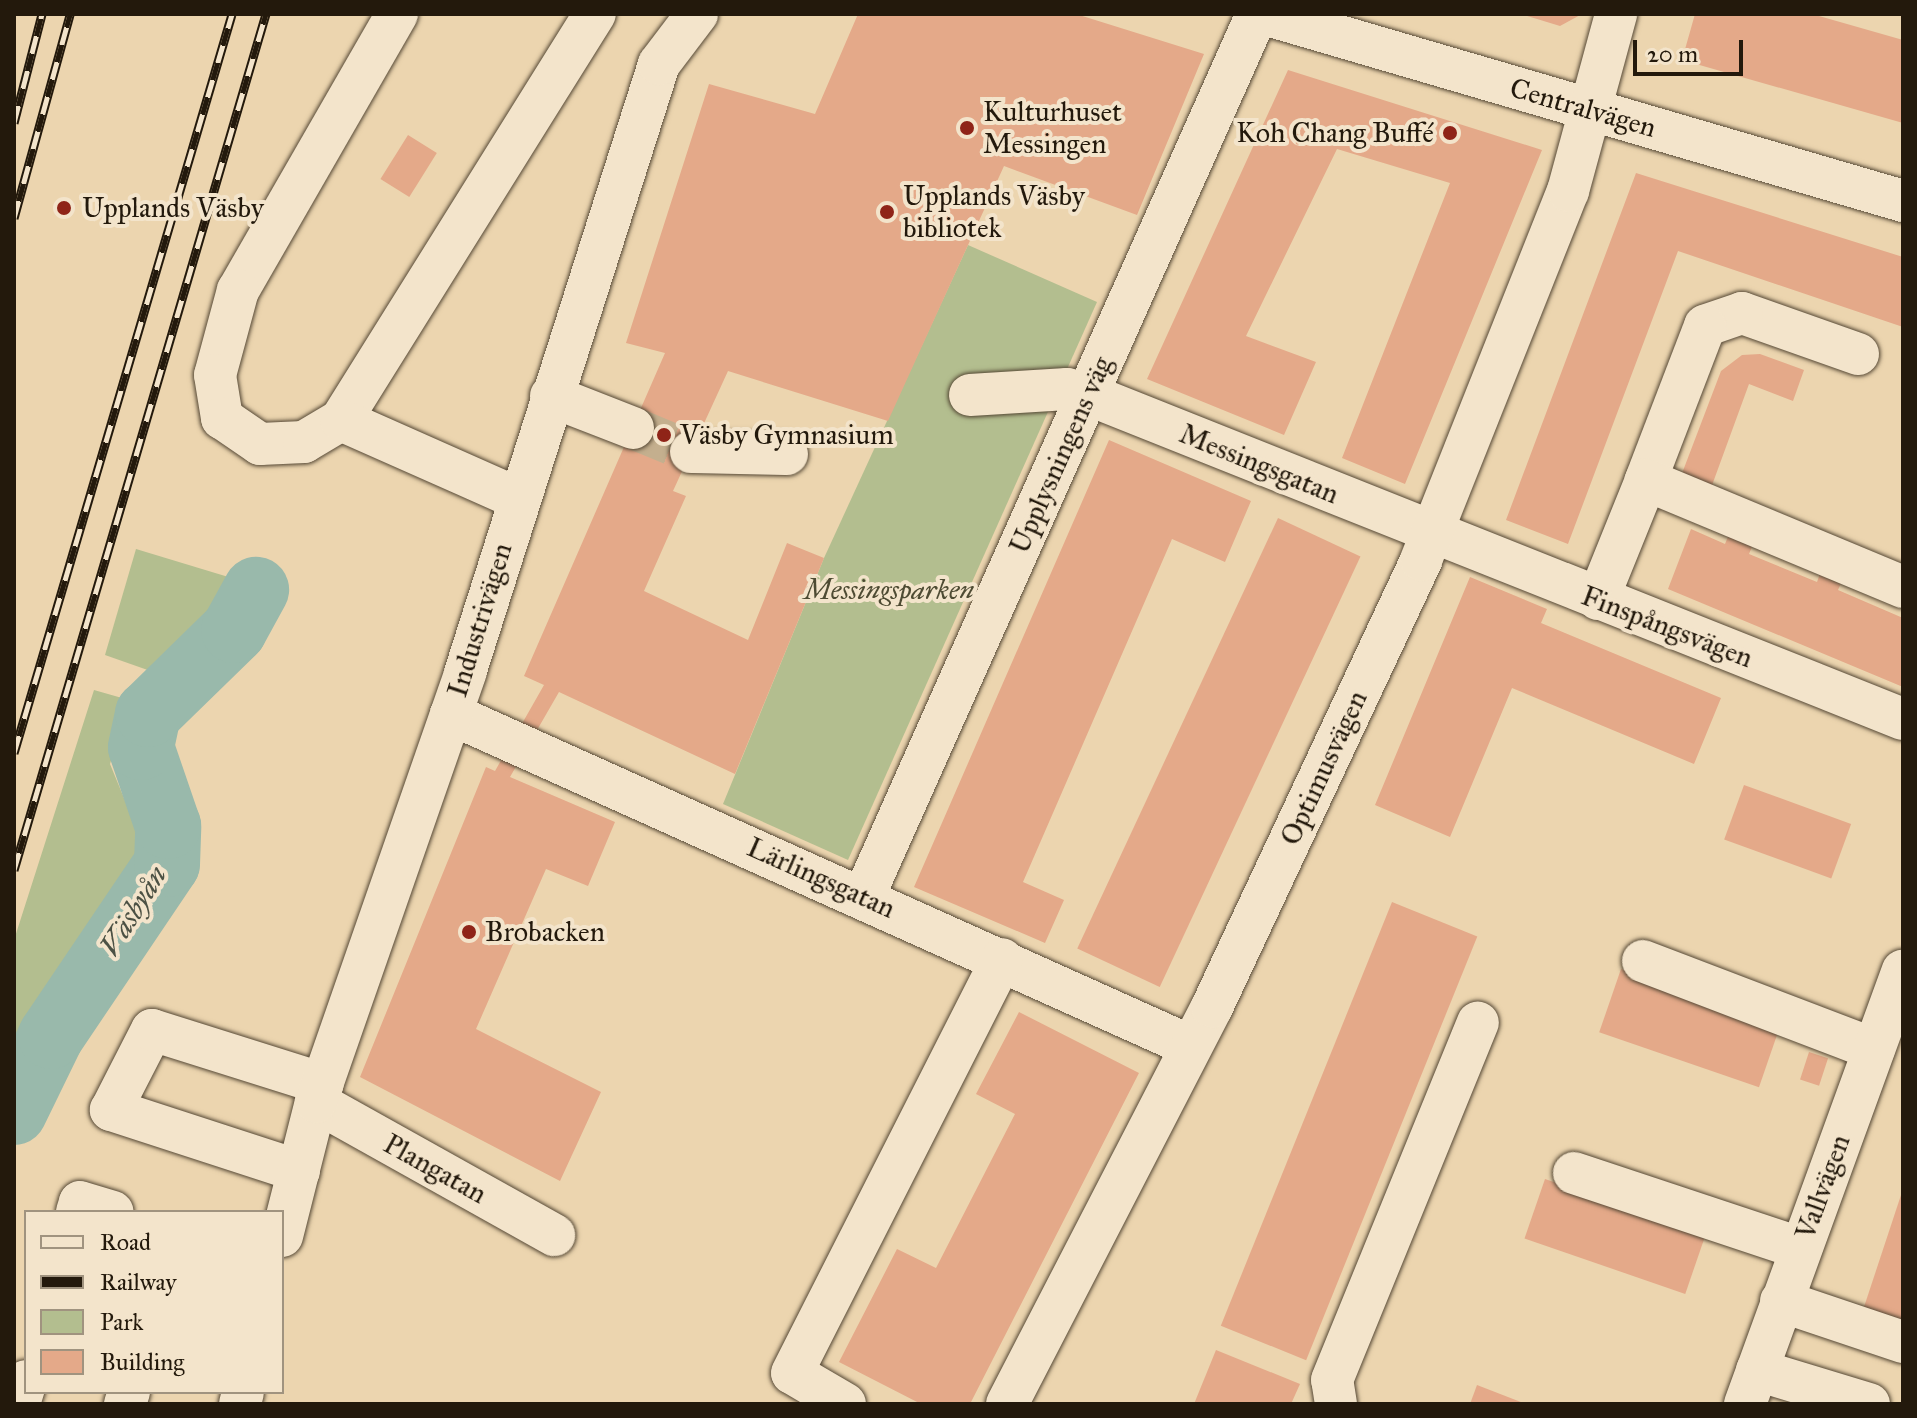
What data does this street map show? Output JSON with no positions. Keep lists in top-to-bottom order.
{
  "streets": {
    "street": [
      "Centralvägen",
      "Upplysningens väg",
      "Messingsgatan",
      "Industrivägen",
      "Finspångsvägen",
      "Optimusvägen",
      "Lärlingsgatan",
      "Plangatan",
      "Vallvägen"
    ]
  },
  "crossings": [
    ["Centralvägen", "Optimusvägen"],
    ["Upplysningens väg", "Messingsgatan"],
    ["Upplysningens väg", "Lärlingsgatan"],
    ["Messingsgatan", "Finspångsvägen"],
    ["Messingsgatan", "Optimusvägen"],
    ["Industrivägen", "Lärlingsgatan"],
    ["Industrivägen", "Plangatan"],
    ["Finspångsvägen", "Optimusvägen"],
    ["Optimusvägen", "Lärlingsgatan"]
  ],
  "water": ["Väsbyån"],
  "parks": ["Messingsparken"],
  "places": [
    "Kulturhuset Messingen",
    "Koh Chang Buffé",
    "Upplands Väsby",
    "Upplands Väsby bibliotek",
    "Väsby Gymnasium",
    "Brobacken"
  ],
  "legend": [
    "Road",
    "Railway",
    "Park",
    "Building"
  ],
  "scale_bar": "20 m"
}
